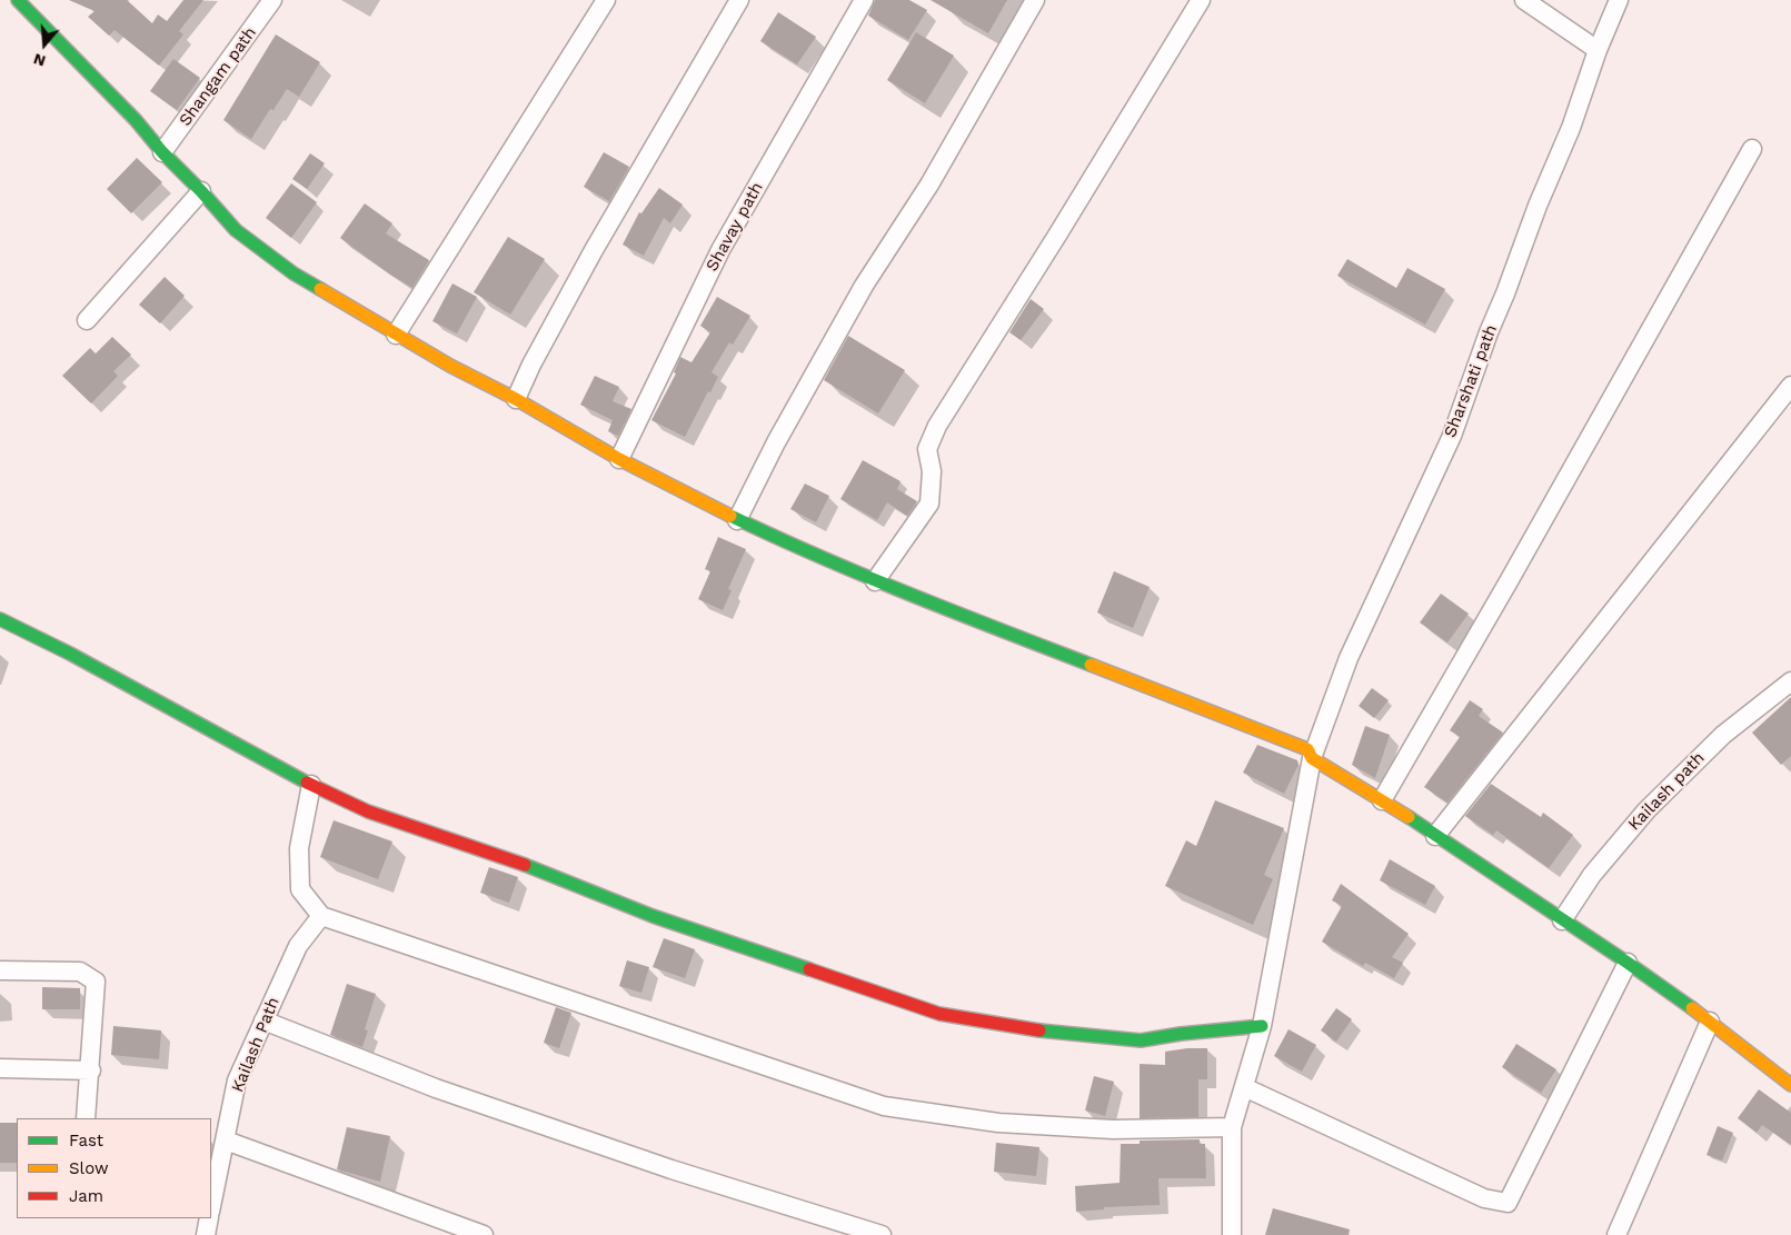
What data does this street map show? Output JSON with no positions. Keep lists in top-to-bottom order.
{
  "streets": {
    "street": [
      "Shangam path",
      "Shavay path",
      "Sharshati path",
      "Kailash path",
      "Kailash Path"
    ]
  },
  "legend": ["Fast", "Slow", "Jam"],
  "north": "bottom"
}
